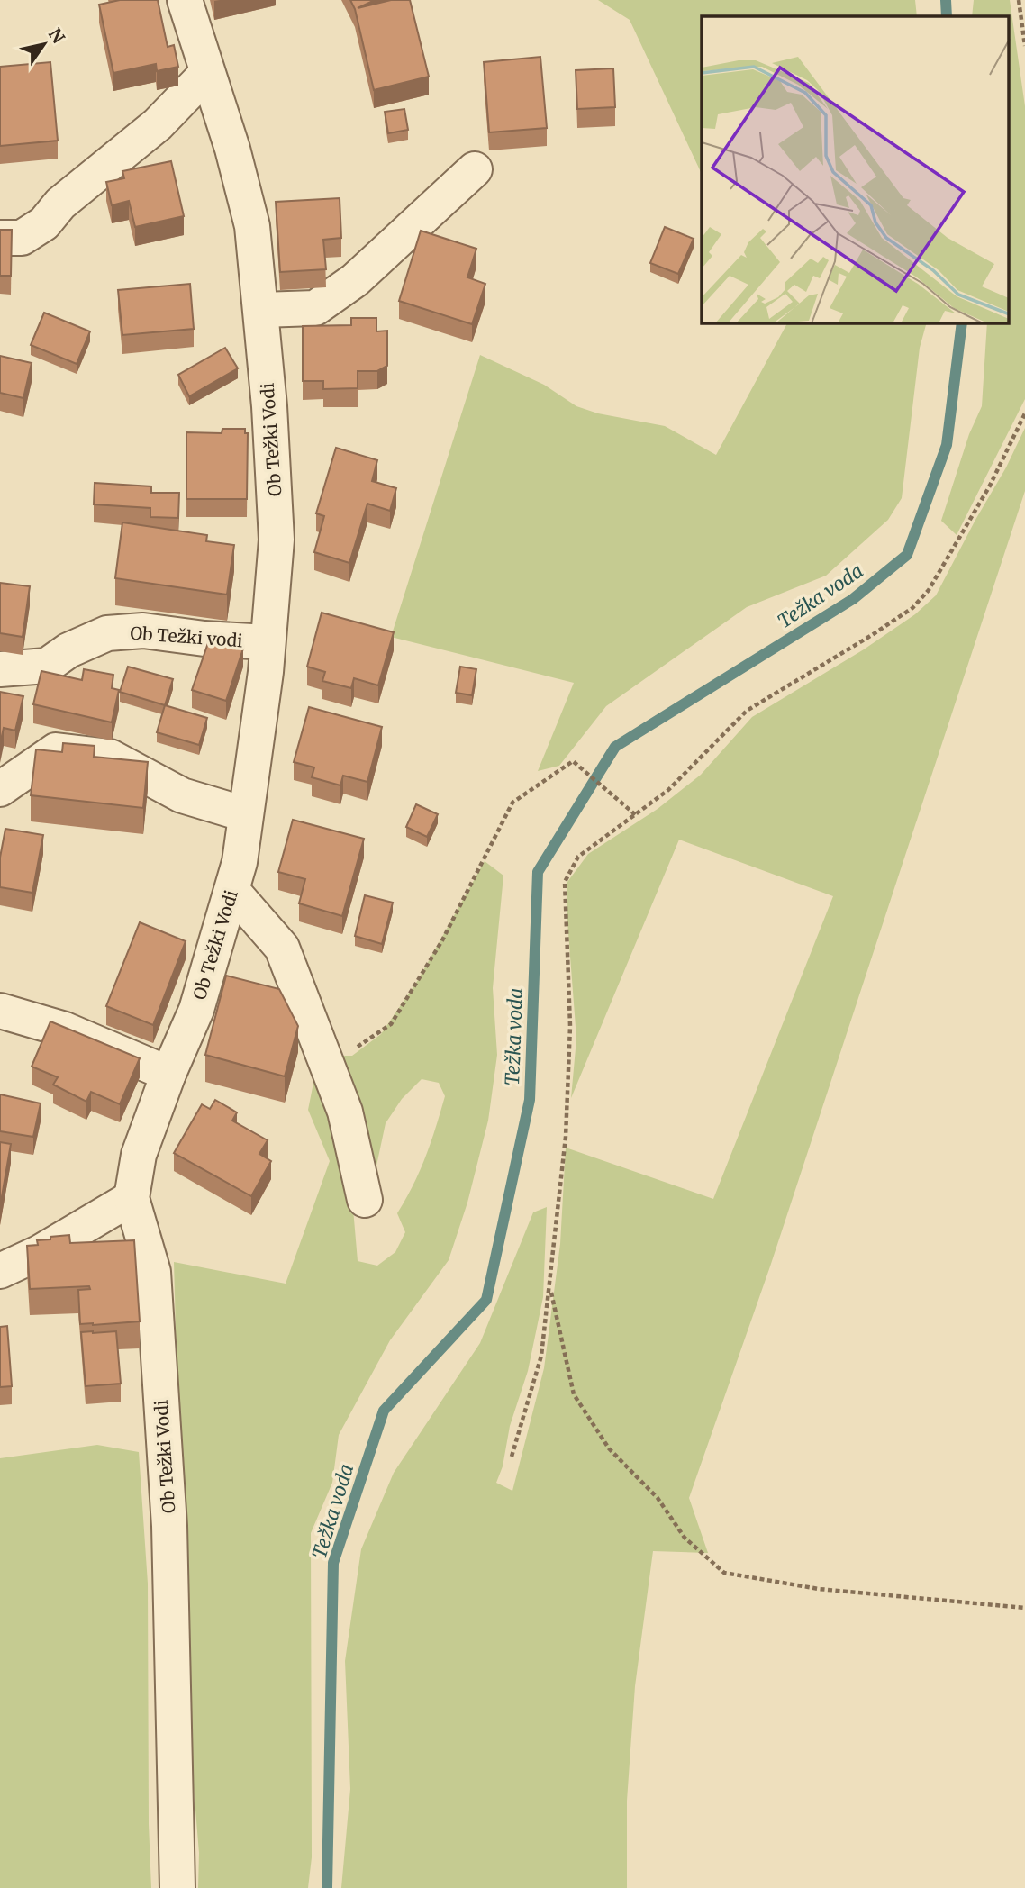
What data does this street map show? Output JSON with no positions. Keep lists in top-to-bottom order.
{
  "streets": {
    "street": ["Ob Težki Vodi", "Ob Težki vodi"]
  },
  "crossings": [
    ["Ob Težki Vodi", "Ob Težki vodi"]
  ],
  "water": ["Težka voda"],
  "north": "top right"
}
